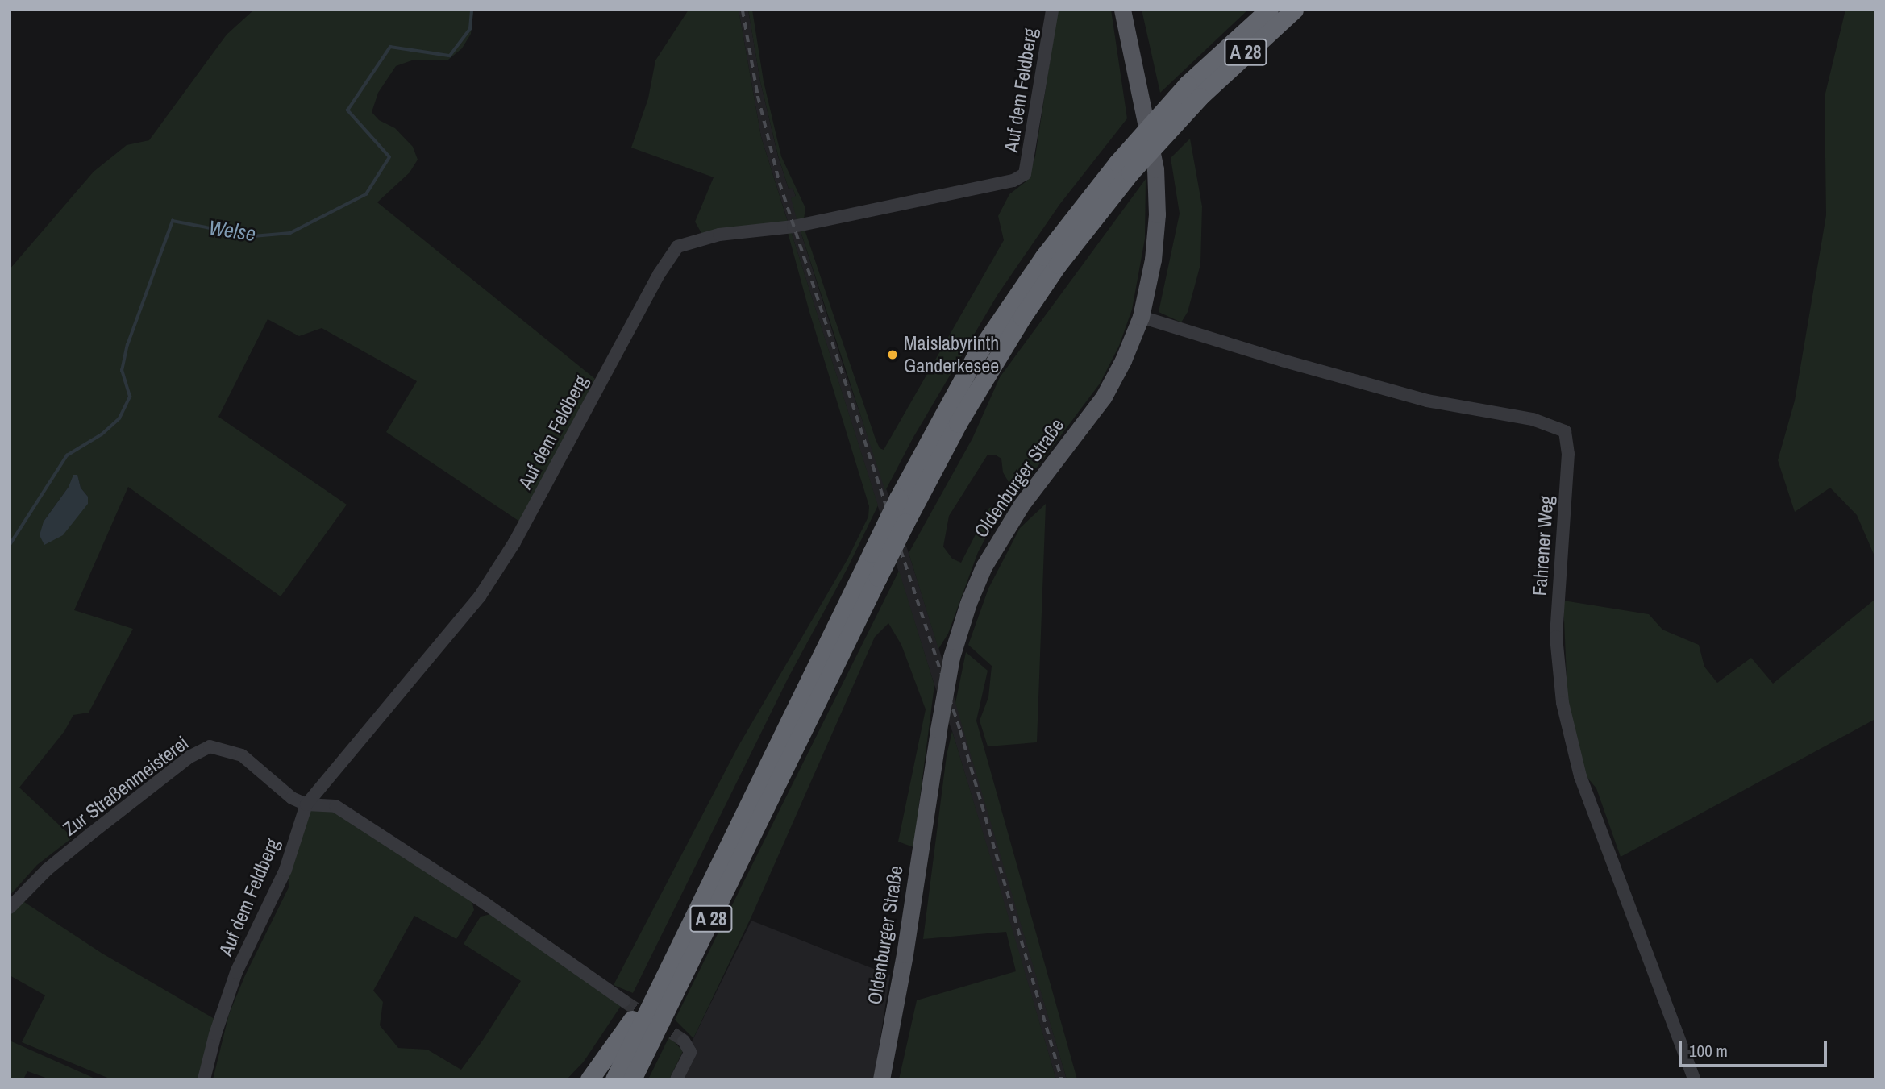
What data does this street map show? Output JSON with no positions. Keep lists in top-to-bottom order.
{
  "streets": {
    "highway": ["A 28"],
    "main road": ["Oldenburger Straße"],
    "street": ["Auf dem Feldberg", "Fahrener Weg", "Zur Straßenmeisterei"]
  },
  "crossings": [
    ["Auf dem Feldberg", "Zur Straßenmeisterei"],
    ["Oldenburger Straße", "Fahrener Weg"]
  ],
  "water": ["Welse"],
  "places": ["Maislabyrinth Ganderkesee"],
  "scale_bar": "100 m"
}
